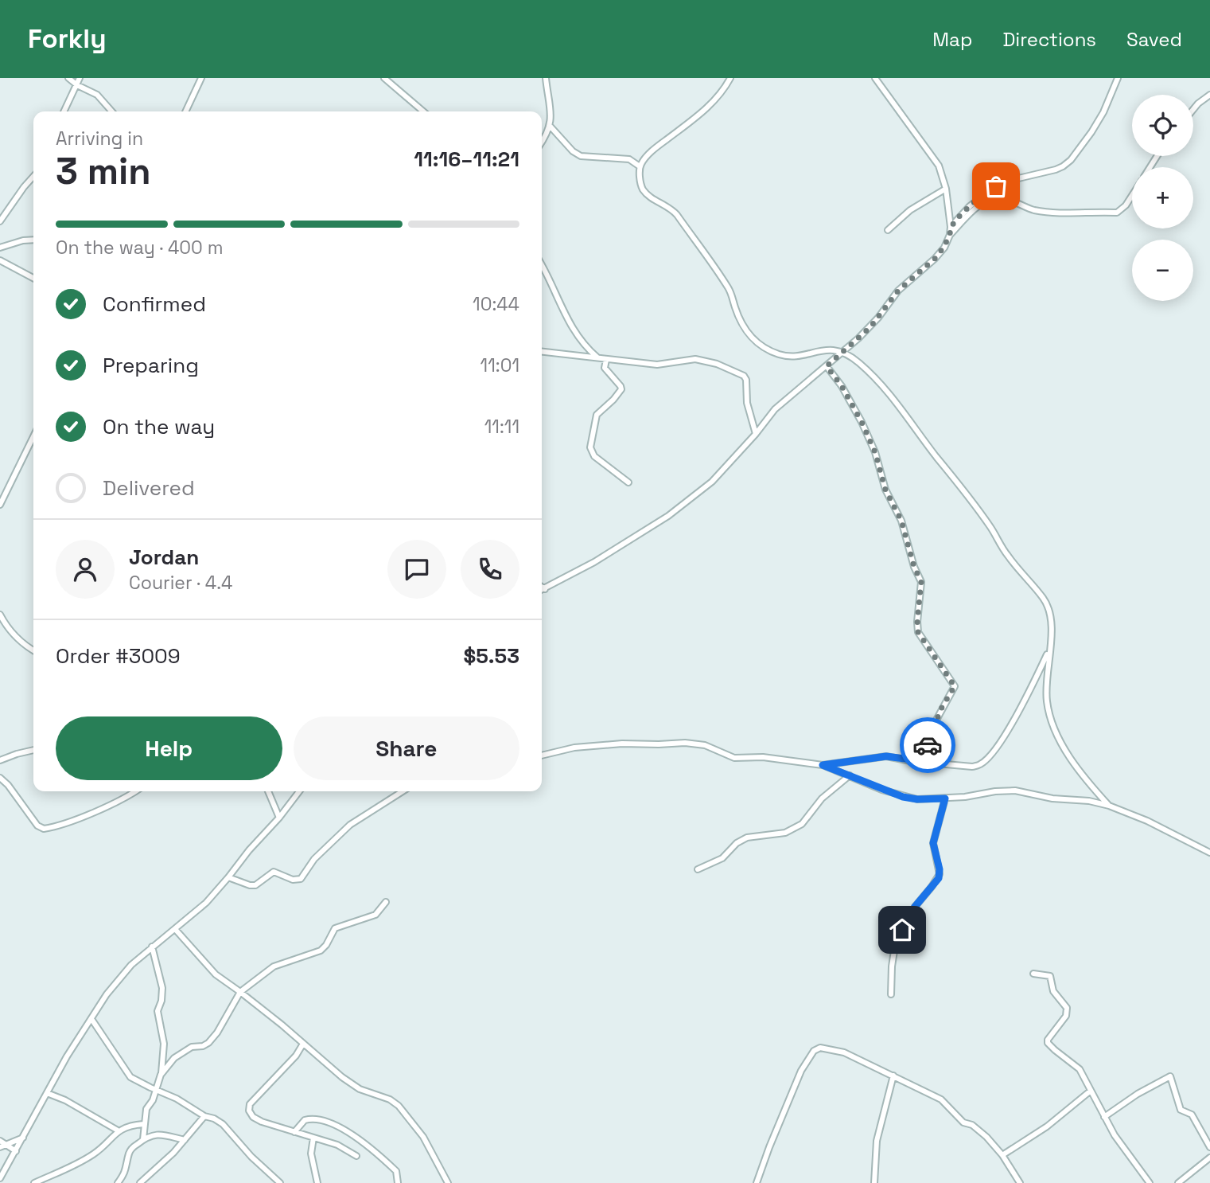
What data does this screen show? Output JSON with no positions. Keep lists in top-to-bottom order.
{
  "page": {
    "header": "Forkly",
    "nav": ["Map", "Directions", "Saved"],
    "map_buttons": ["+", "−"],
    "heading": ["3 min", "Arriving in", "11:16–11:21"],
    "panel": [
      "Jordan",
      "Courier · 4.4",
      "Order #3009",
      "$5.53"
    ],
    "bar": "On the way · 400 m",
    "list": [
      ["Confirmed", "10:44"],
      ["Preparing", "11:01"],
      ["On the way", "11:11"],
      "Delivered"
    ],
    "buttons": ["Help", "Share"]
  }
}
